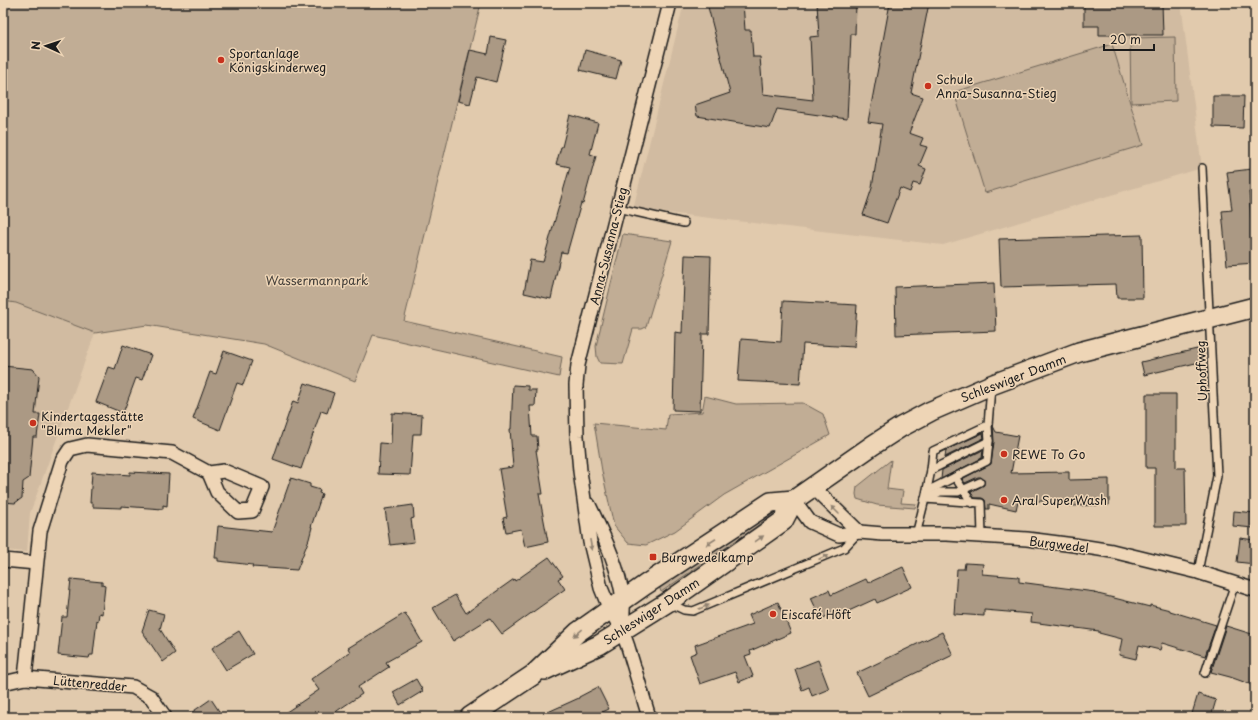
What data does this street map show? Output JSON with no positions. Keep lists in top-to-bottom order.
{
  "streets": {
    "main road": ["Schleswiger Damm"],
    "street": ["Anna-Susanna-Stieg", "Burgwedel", "Lüttenredder"],
    "lane": ["Uphoffweg"]
  },
  "crossings": [
    ["Anna-Susanna-Stieg", "Schleswiger Damm"],
    ["Uphoffweg", "Schleswiger Damm"],
    ["Uphoffweg", "Burgwedel"],
    ["Schleswiger Damm", "Burgwedel"]
  ],
  "parks": ["Wassermannpark"],
  "places": {
    "other": [
      "Sportanlage Königskinderweg",
      "Schule Anna-Susanna-Stieg",
      "Kindertagesstätte \"Bluma Mekler\"",
      "REWE To Go",
      "Aral SuperWash",
      "Eiscafé Höft"
    ],
    "transit": ["Burgwedelkamp"]
  },
  "scale_bar": "20 m",
  "north": "left"
}
